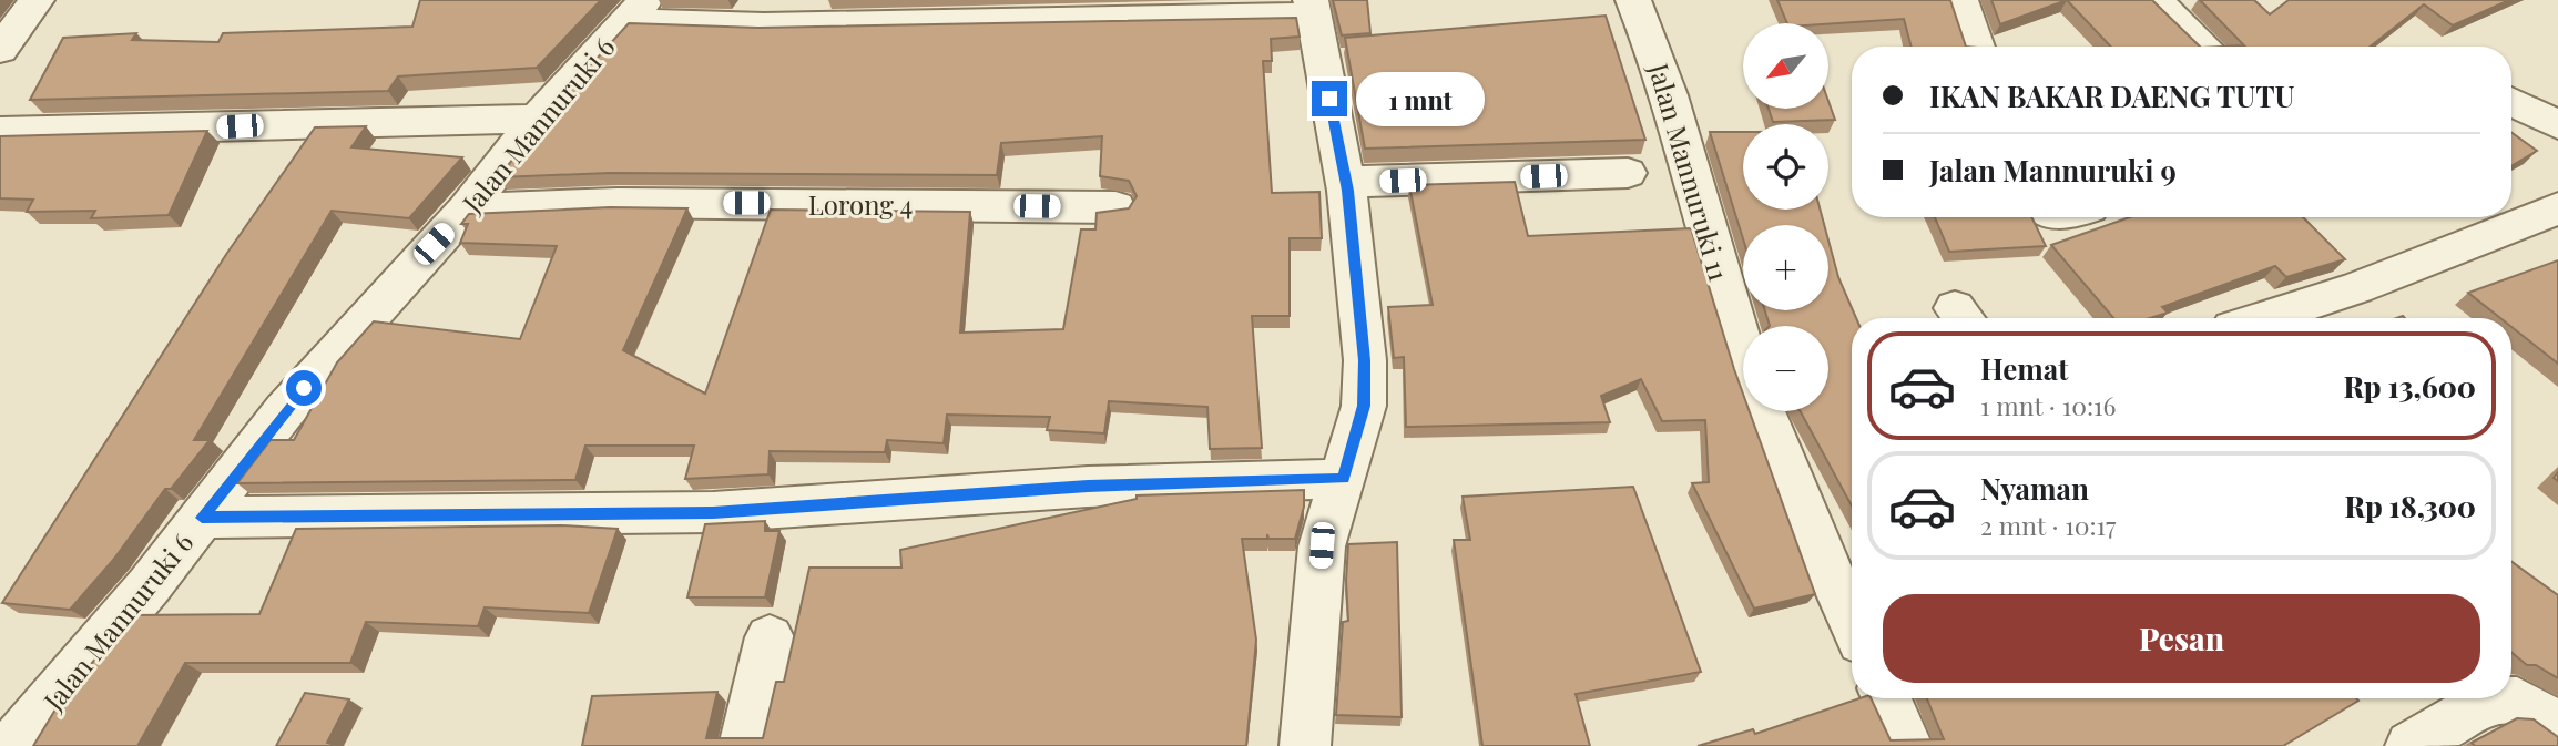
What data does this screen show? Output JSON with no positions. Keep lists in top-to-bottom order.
{
  "streets": {
    "street": ["Jalan Mannuruki 6", "Jalan Mannuruki 11", "Lorong 4"]
  },
  "crossings": [
    ["Jalan Mannuruki 6", "Lorong 4"]
  ],
  "north": "bottom left",
  "page": {
    "map_buttons": ["+", "−"],
    "banner": ["IKAN BAKAR DAENG TUTU", "Jalan Mannuruki 9"],
    "bubble": "1 mnt",
    "list": [
      {
        "name": "Hemat",
        "note": "1 mnt · 10:16",
        "value": "Rp 13,600"
      },
      {
        "name": "Nyaman",
        "note": "2 mnt · 10:17",
        "value": "Rp 18,300"
      }
    ],
    "buttons": "Pesan"
  }
}
